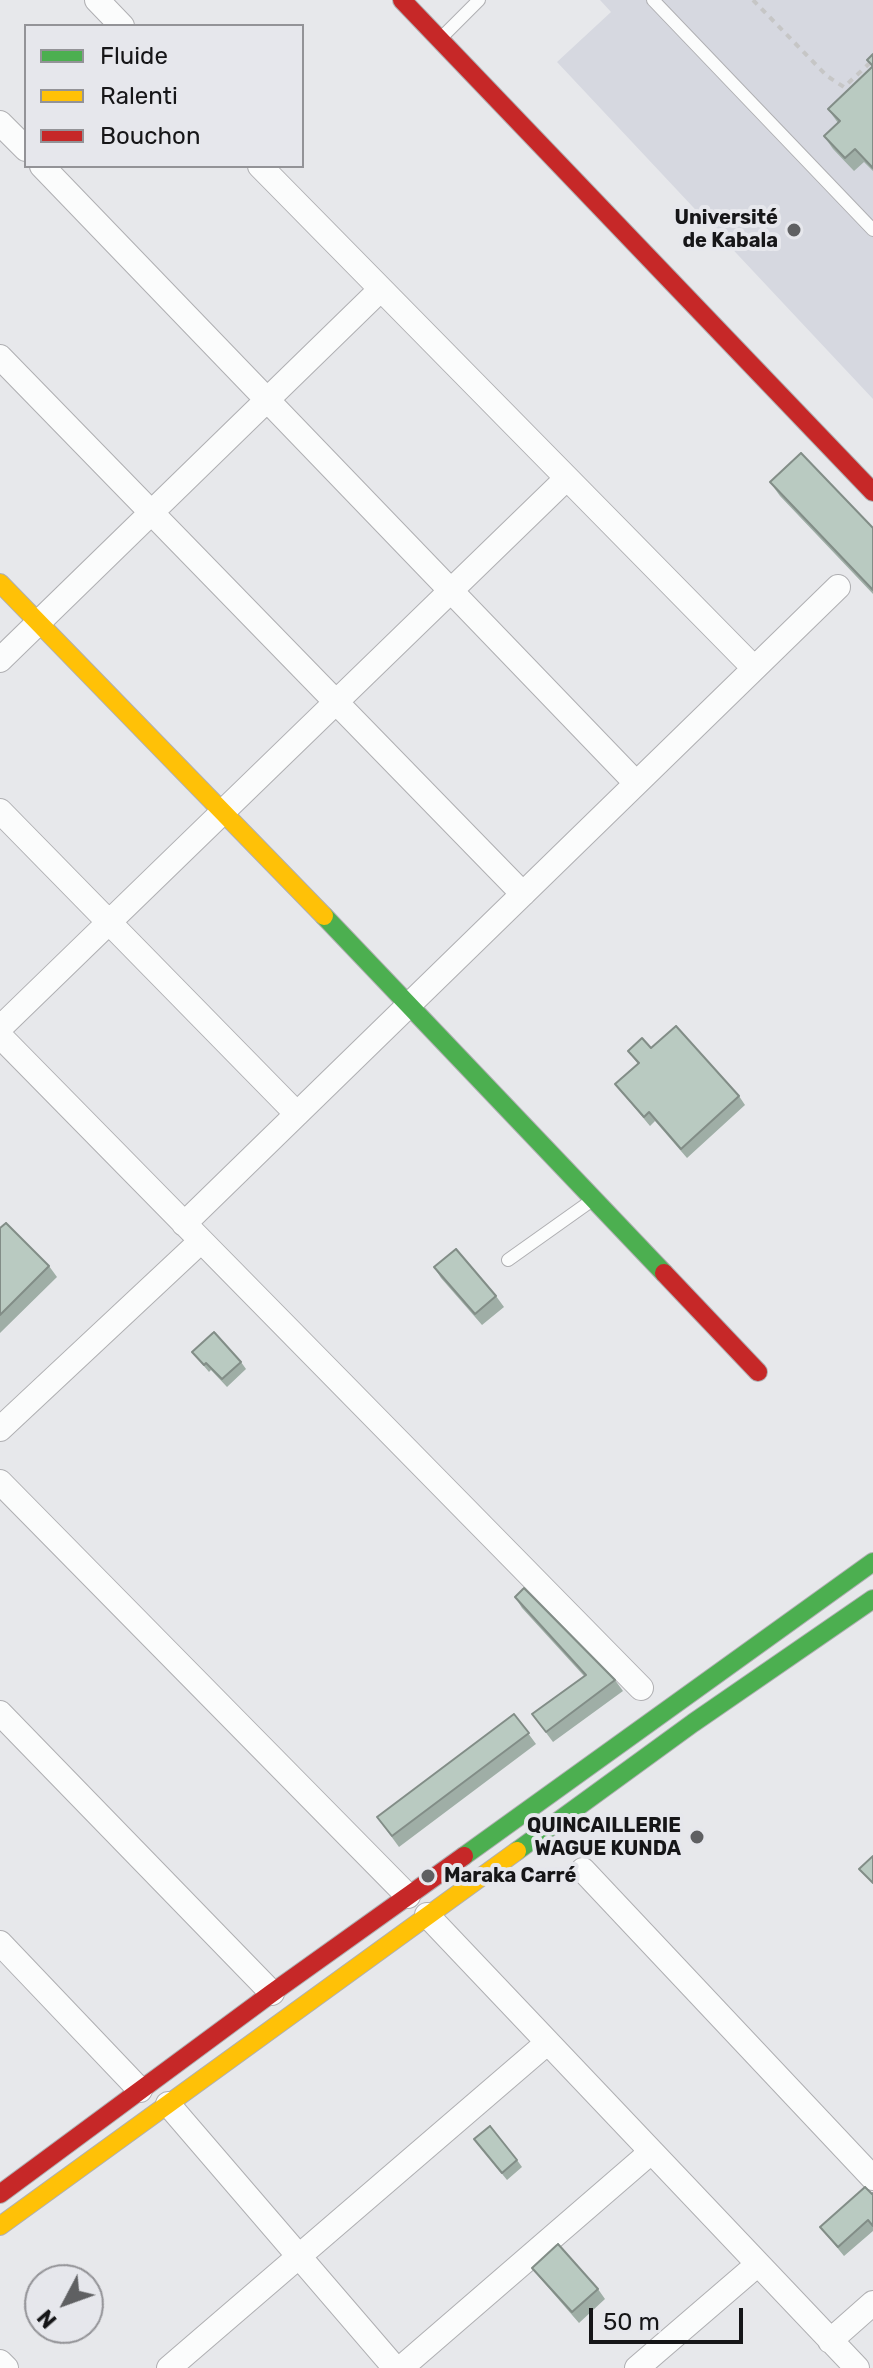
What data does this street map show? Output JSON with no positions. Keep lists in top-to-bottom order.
{
  "places": ["Université de Kabala", "QUINCAILLERIE WAGUE KUNDA", "Maraka Carré"],
  "legend": ["Fluide", "Ralenti", "Bouchon"],
  "scale_bar": "50 m",
  "north": "bottom left"
}
